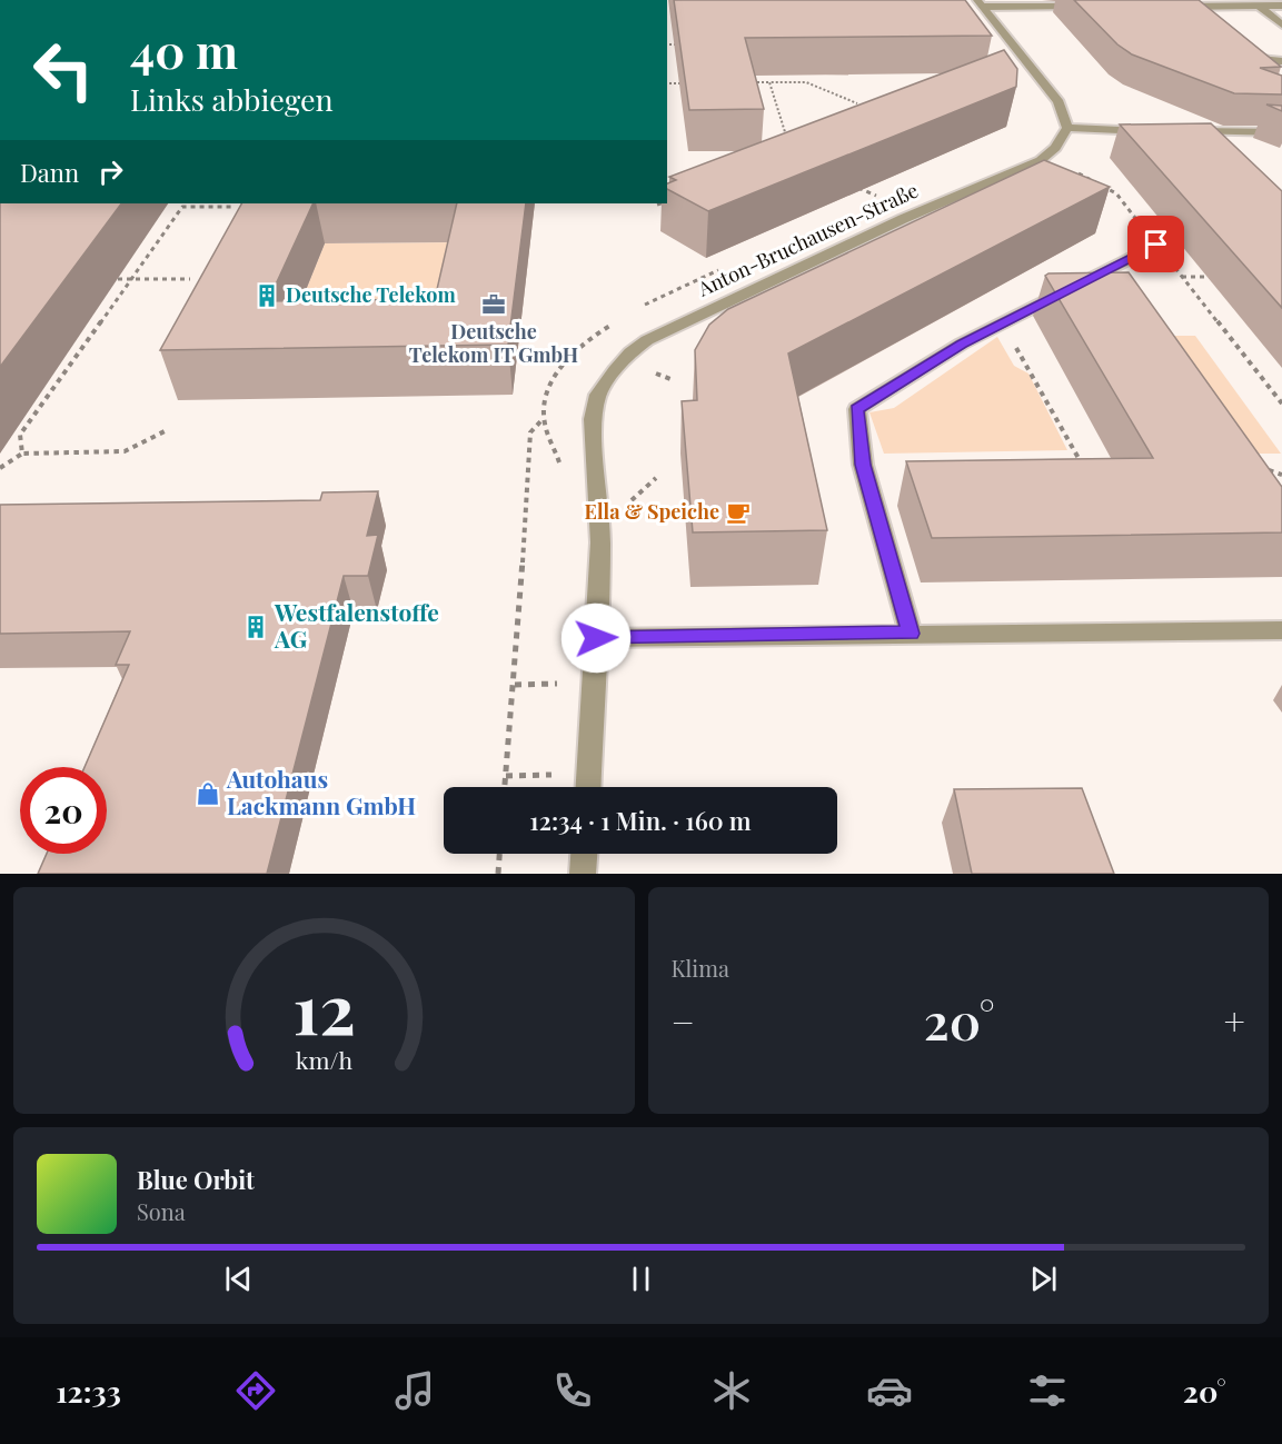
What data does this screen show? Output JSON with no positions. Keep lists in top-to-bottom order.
{
  "streets": {
    "street": ["Anton-Bruchausen-Straße"]
  },
  "places": {
    "building": ["Deutsche Telekom", "Westfalenstoffe AG"],
    "office": ["Deutsche Telekom IT GmbH"],
    "cafe": ["Ella & Speiche"],
    "shop": ["Autohaus Lackmann GmbH"]
  },
  "page": {
    "turn": ["40 m", "Links abbiegen"],
    "then": "Dann",
    "limit": "20",
    "trip": "12:34 · 1 Min. · 160 m",
    "tile": "Klima",
    "heat": ["−", "20°", "+"],
    "song": ["Blue Orbit", "Sona"],
    "tabs": ["12:33", "20°"],
    "gauge": ["12", "km/h"]
  }
}
